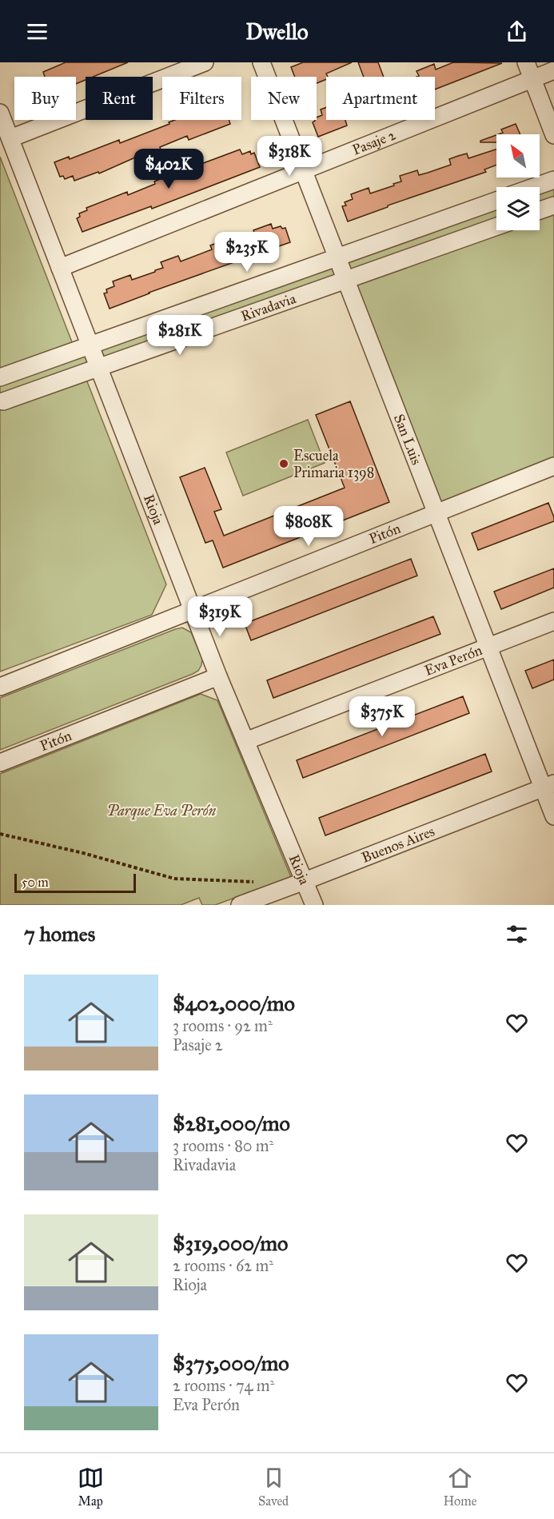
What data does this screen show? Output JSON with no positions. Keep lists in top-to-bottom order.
{
  "streets": {
    "street": [
      "Pasaje 2",
      "Rivadavia",
      "San Luis",
      "Rioja",
      "Pitón",
      "Eva Perón",
      "Buenos Aires"
    ]
  },
  "crossings": [
    ["Pasaje 2", "San Luis"],
    ["Pasaje 2", "Rioja"],
    ["Rivadavia", "San Luis"],
    ["Rivadavia", "Rioja"],
    ["San Luis", "Pitón"],
    ["San Luis", "Eva Perón"],
    ["San Luis", "Buenos Aires"],
    ["Rioja", "Pitón"],
    ["Rioja", "Eva Perón"],
    ["Rioja", "Buenos Aires"]
  ],
  "parks": ["Parque Eva Perón"],
  "places": ["Escuela Primaria 1398"],
  "scale_bar": "50 m",
  "north": "top left",
  "page": {
    "header": "Dwello",
    "chip": [
      "Buy",
      "Rent",
      "Filters",
      "New",
      "Apartment"
    ],
    "price": [
      "$318K",
      "$402K",
      "$235K",
      "$281K",
      "$808K",
      "$319K",
      "$375K"
    ],
    "scale": "50 m",
    "heading": "7 homes",
    "list": [
      {
        "name": "$402,000/mo",
        "note": "3 rooms · 92 m² · Pasaje 2"
      },
      {
        "name": "$281,000/mo",
        "note": "3 rooms · 80 m² · Rivadavia"
      },
      {
        "name": "$319,000/mo",
        "note": "2 rooms · 62 m² · Rioja"
      },
      {
        "name": "$375,000/mo",
        "note": "2 rooms · 74 m² · Eva Perón"
      }
    ],
    "tabs": ["Map", "Saved", "Home"]
  }
}
